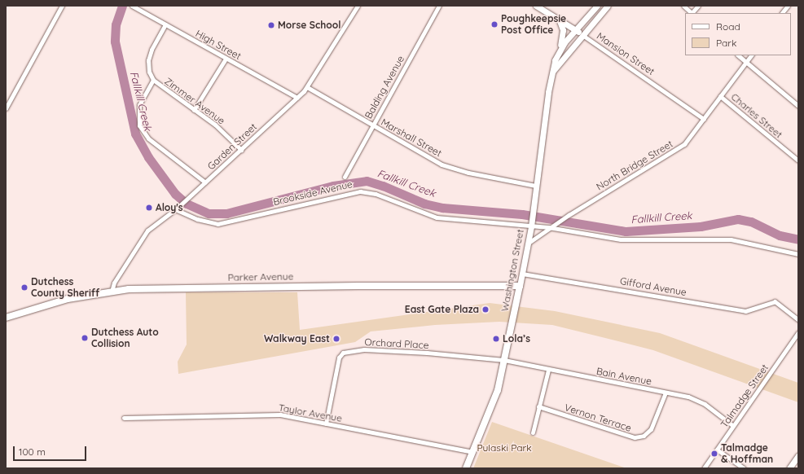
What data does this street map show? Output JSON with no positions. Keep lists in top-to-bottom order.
{
  "streets": {
    "main road": ["Washington Street", "Parker Avenue"],
    "street": [
      "High Street",
      "Mansion Street",
      "Balding Avenue",
      "Zimmer Avenue",
      "Charles Street",
      "Marshall Street",
      "Garden Street",
      "North Bridge Street",
      "Brookside Avenue",
      "Gifford Avenue",
      "Orchard Place",
      "Bain Avenue",
      "Talmadge Street",
      "Taylor Avenue",
      "Vernon Terrace"
    ]
  },
  "crossings": [
    ["High Street", "Garden Street"],
    ["Mansion Street", "North Bridge Street"],
    ["Mansion Street", "Washington Street"],
    ["Balding Avenue", "Marshall Street"],
    ["Zimmer Avenue", "Garden Street"],
    ["Charles Street", "North Bridge Street"],
    ["Marshall Street", "Garden Street"],
    ["Marshall Street", "Washington Street"],
    ["Garden Street", "Brookside Avenue"],
    ["Garden Street", "Parker Avenue"],
    ["North Bridge Street", "Brookside Avenue"],
    ["North Bridge Street", "Washington Street"],
    ["Brookside Avenue", "Washington Street"],
    ["Washington Street", "Parker Avenue"],
    ["Washington Street", "Gifford Avenue"],
    ["Washington Street", "Orchard Place"],
    ["Washington Street", "Bain Avenue"],
    ["Washington Street", "Taylor Avenue"],
    ["Orchard Place", "Bain Avenue"],
    ["Orchard Place", "Taylor Avenue"],
    ["Bain Avenue", "Talmadge Street"],
    ["Bain Avenue", "Vernon Terrace"]
  ],
  "water": ["Fallkill Creek"],
  "parks": ["Pulaski Park"],
  "places": [
    "Poughkeepsie Post Office",
    "Morse School",
    "Aloy's",
    "Dutchess County Sheriff",
    "East Gate Plaza",
    "Dutchess Auto Collision",
    "Walkway East",
    "Lola’s",
    "Talmadge & Hoffman"
  ],
  "legend": ["Road", "Park"],
  "scale_bar": "100 m"
}
